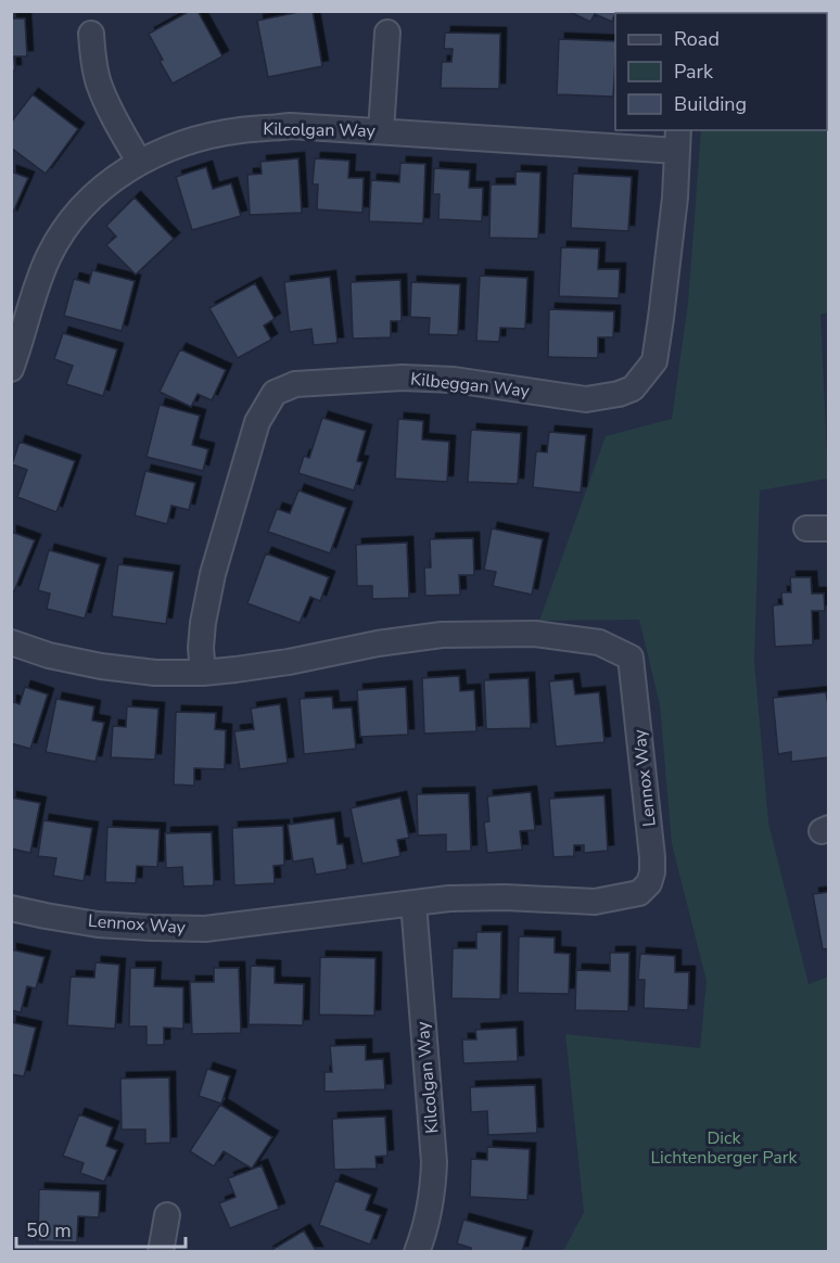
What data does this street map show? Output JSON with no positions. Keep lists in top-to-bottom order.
{
  "streets": {
    "street": ["Kilcolgan Way", "Kilbeggan Way", "Lennox Way"]
  },
  "crossings": [
    ["Kilcolgan Way", "Kilbeggan Way"],
    ["Kilcolgan Way", "Lennox Way"],
    ["Kilbeggan Way", "Lennox Way"]
  ],
  "parks": ["Dick Lichtenberger Park"],
  "legend": ["Road", "Park", "Building"],
  "scale_bar": "50 m"
}
